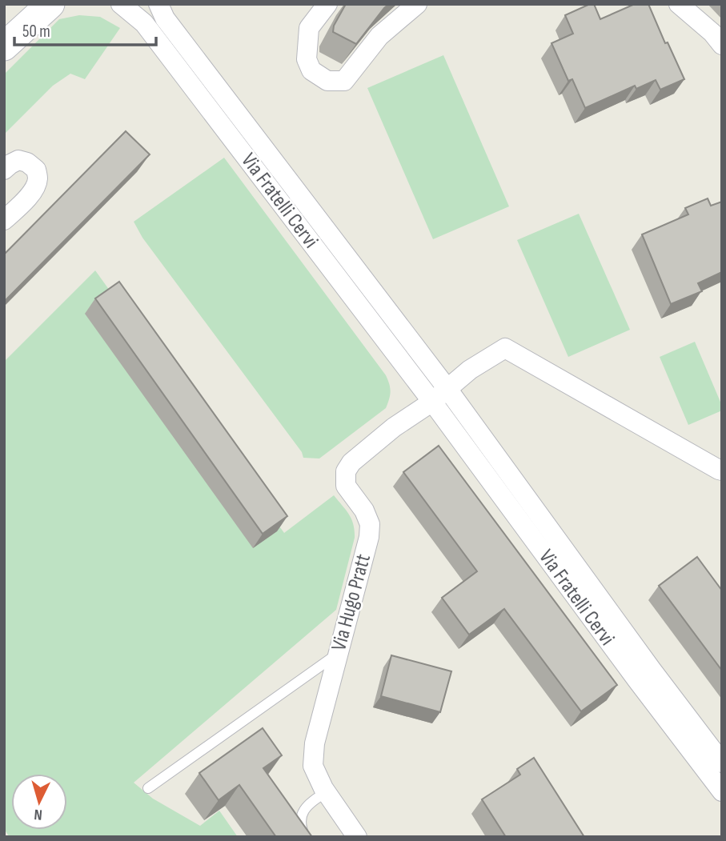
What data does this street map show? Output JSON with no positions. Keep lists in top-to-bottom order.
{
  "streets": {
    "street": ["Via Fratelli Cervi", "Via Hugo Pratt"]
  },
  "crossings": [
    ["Via Fratelli Cervi", "Via Hugo Pratt"]
  ],
  "scale_bar": "50 m",
  "north": "bottom"
}
